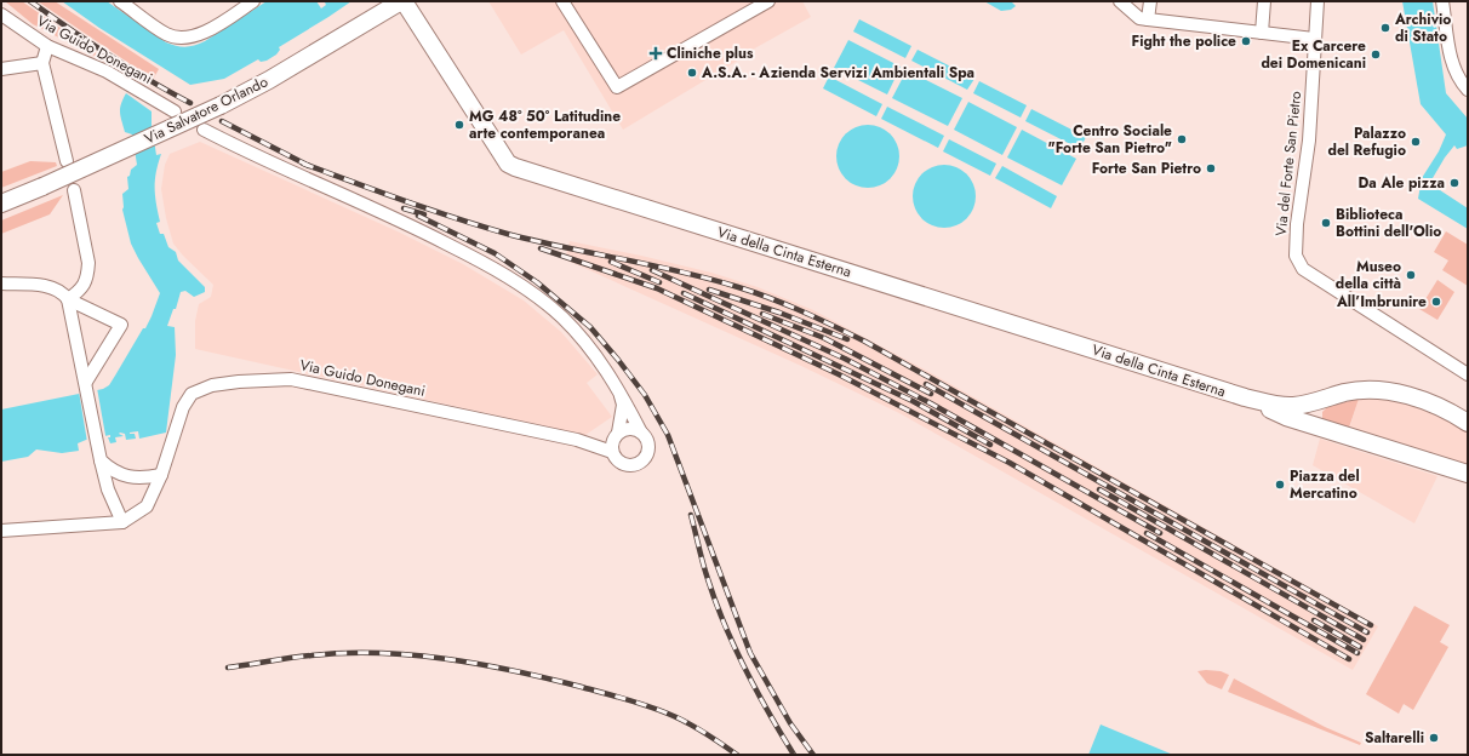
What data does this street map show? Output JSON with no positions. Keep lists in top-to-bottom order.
{
  "streets": {
    "main road": ["Via Salvatore Orlando", "Via della Cinta Esterna"],
    "street": ["Via Guido Donegani", "Via del Forte San Pietro"]
  },
  "crossings": [
    ["Via Salvatore Orlando", "Via della Cinta Esterna"]
  ],
  "places": {
    "other": [
      "Archivio di Stato",
      "Fight the police",
      "Ex Carcere dei Domenicani",
      "A.S.A. - Azienda Servizi Ambientali Spa",
      "MG 48° 50° Latitudine arte contemporanea",
      "Centro Sociale \"Forte San Pietro\"",
      "Palazzo del Refugio",
      "Forte San Pietro",
      "Da Ale pizza",
      "Biblioteca Bottini dell'Olio",
      "Museo della città",
      "All’Imbrunire",
      "Piazza del Mercatino",
      "Saltarelli"
    ],
    "health": ["Cliniche plus"]
  }
}
